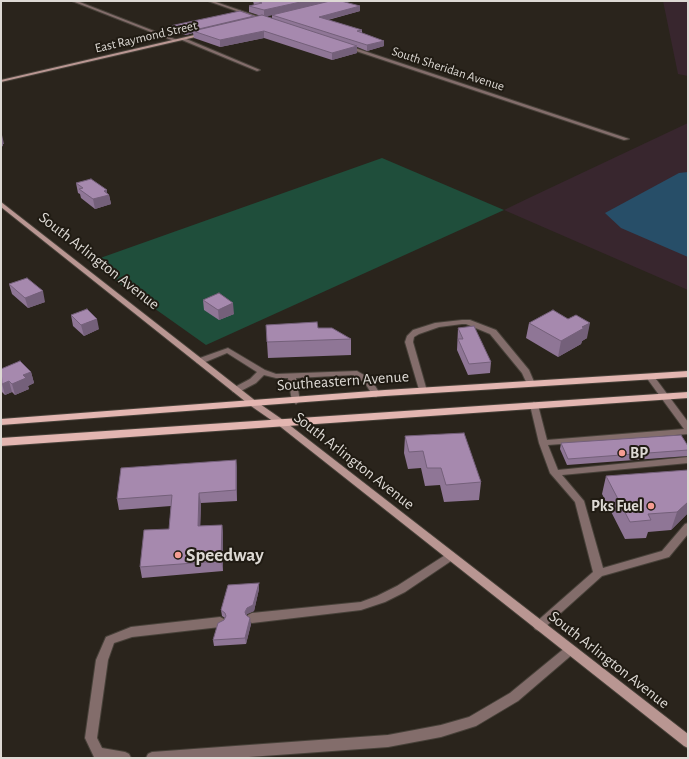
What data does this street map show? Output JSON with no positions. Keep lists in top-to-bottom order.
{
  "streets": {
    "main road": ["East Raymond Street", "South Arlington Avenue", "Southeastern Avenue"],
    "street": ["South Sheridan Avenue"]
  },
  "crossings": [
    ["South Arlington Avenue", "Southeastern Avenue"]
  ],
  "places": ["BP", "Pks Fuel", "Speedway"]
}
